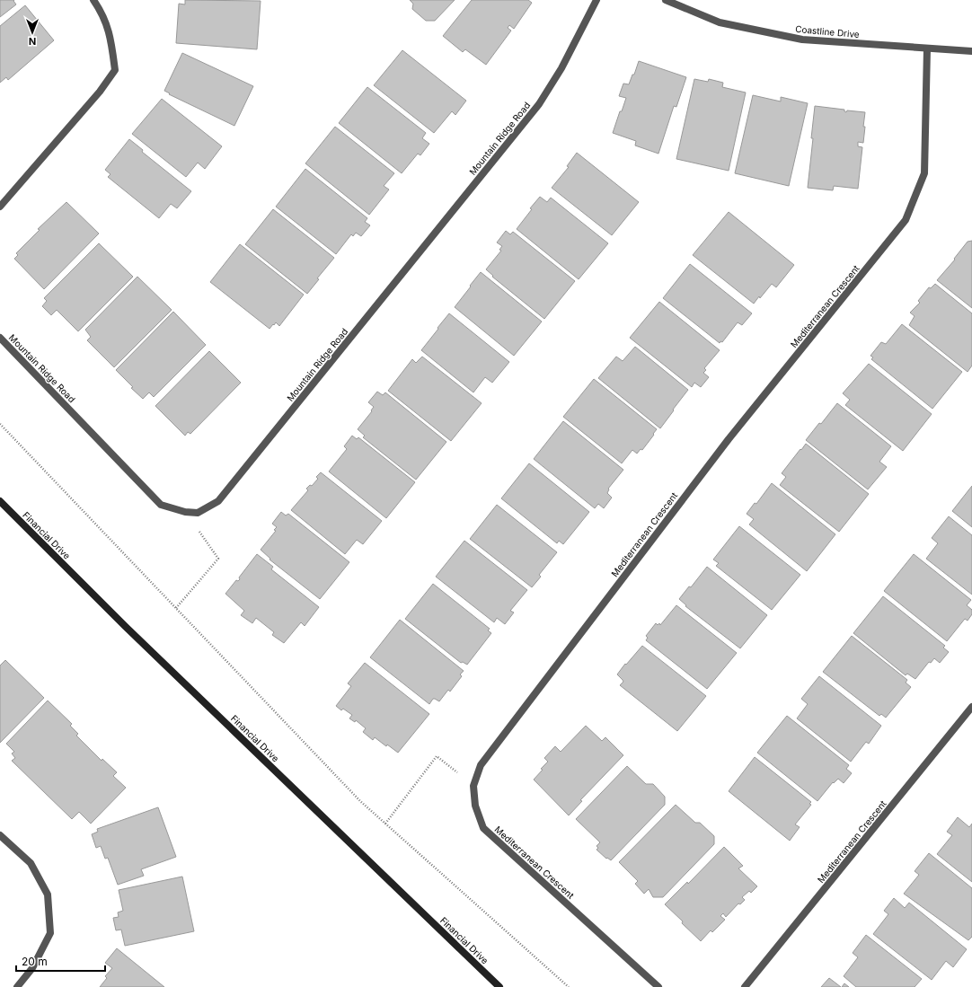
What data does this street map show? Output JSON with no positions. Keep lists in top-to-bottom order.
{
  "streets": {
    "street": [
      "Coastline Drive",
      "Mountain Ridge Road",
      "Mediterranean Crescent",
      "Financial Drive"
    ]
  },
  "crossings": [
    ["Coastline Drive", "Mediterranean Crescent"]
  ],
  "scale_bar": "20 m",
  "north": "bottom"
}
